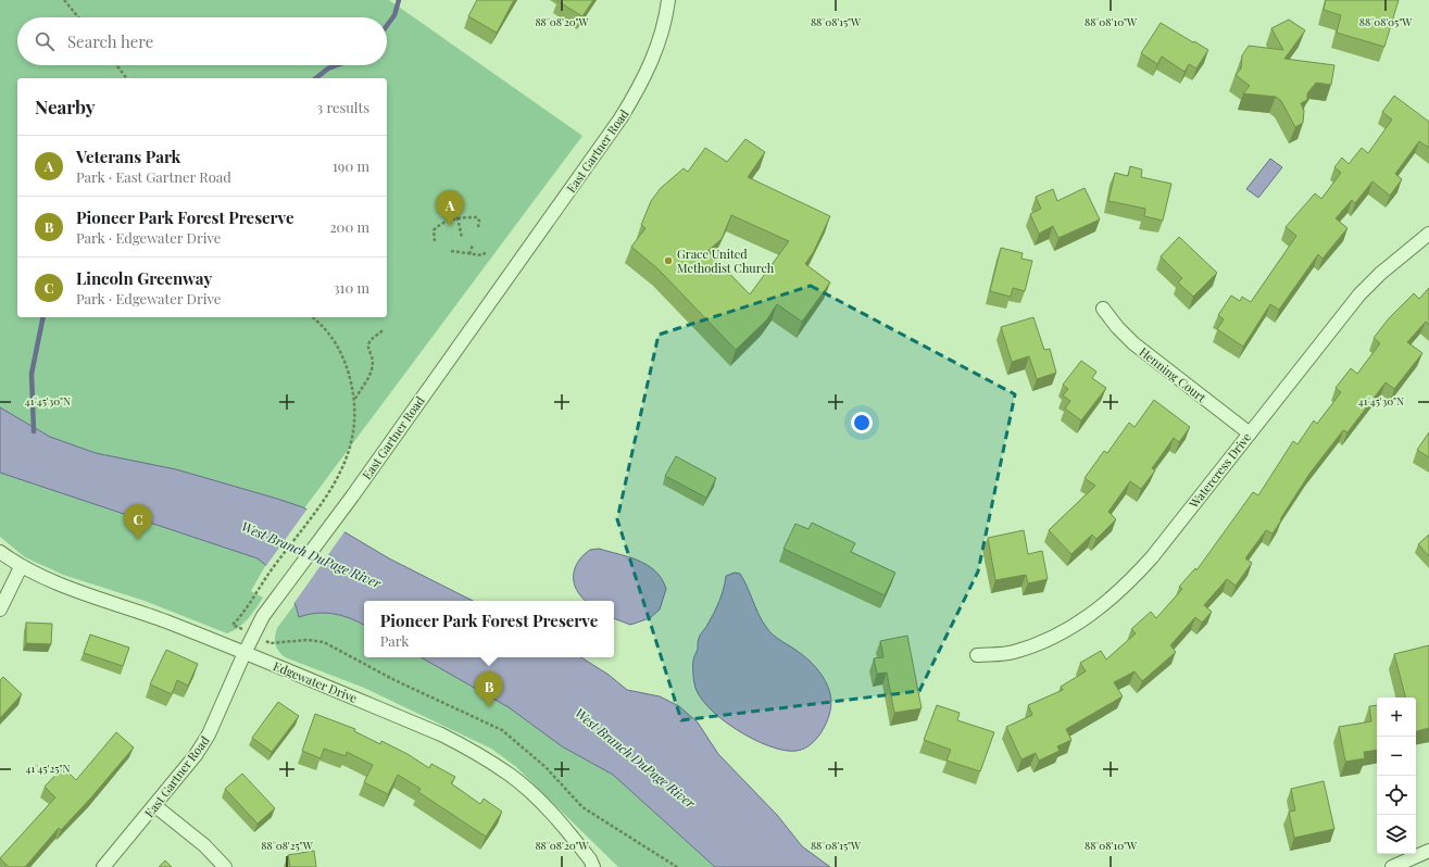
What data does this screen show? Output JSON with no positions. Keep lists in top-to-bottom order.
{
  "streets": {
    "street": [
      "East Gartner Road",
      "Henning Court",
      "Watercress Drive",
      "Edgewater Drive"
    ]
  },
  "crossings": [
    ["East Gartner Road", "Edgewater Drive"],
    ["Henning Court", "Watercress Drive"]
  ],
  "water": ["West Branch DuPage River"],
  "places": ["Grace United Methodist Church"],
  "page": {
    "search": "Search here",
    "heading": ["Nearby", "3 results"],
    "list": [
      {
        "mark": "A",
        "name": "Veterans Park",
        "note": "Park · East Gartner Road",
        "value": "190 m"
      },
      {
        "mark": "B",
        "name": "Pioneer Park Forest Preserve",
        "note": "Park · Edgewater Drive",
        "value": "200 m"
      },
      {
        "mark": "C",
        "name": "Lincoln Greenway",
        "note": "Park · Edgewater Drive",
        "value": "310 m"
      }
    ],
    "pins": ["A", "C", "B"],
    "popup": ["Pioneer Park Forest Preserve", "Park"],
    "map_buttons": ["+", "−"]
  },
  "coordinates": [
    "88°08'20\"W",
    "88°08'15\"W",
    "88°08'10\"W",
    "88°08'05\"W",
    "41°45'30\"N",
    "41°45'25\"N",
    "88°08'25\"W"
  ]
}
